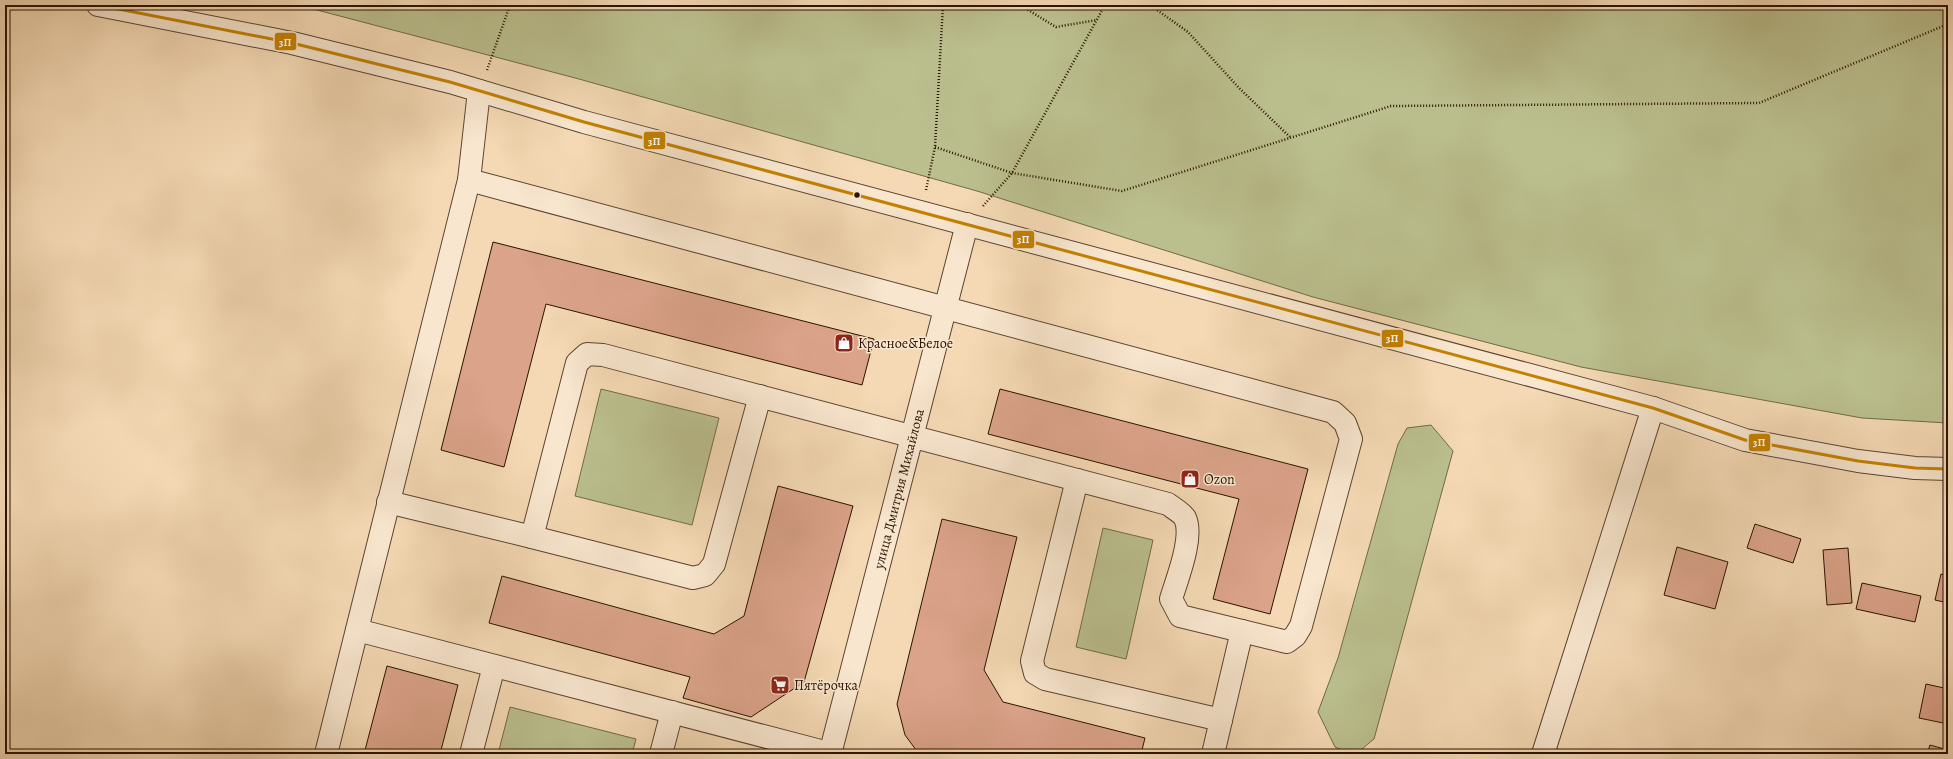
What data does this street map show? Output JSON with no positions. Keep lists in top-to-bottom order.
{
  "streets": {
    "street": ["улица Дмитрия Михайлова"]
  },
  "places": {
    "shop": ["Красное&Белое", "Ozon"],
    "supermarket": ["Пятёрочка"]
  },
  "lines": ["transit line 3П"]
}
